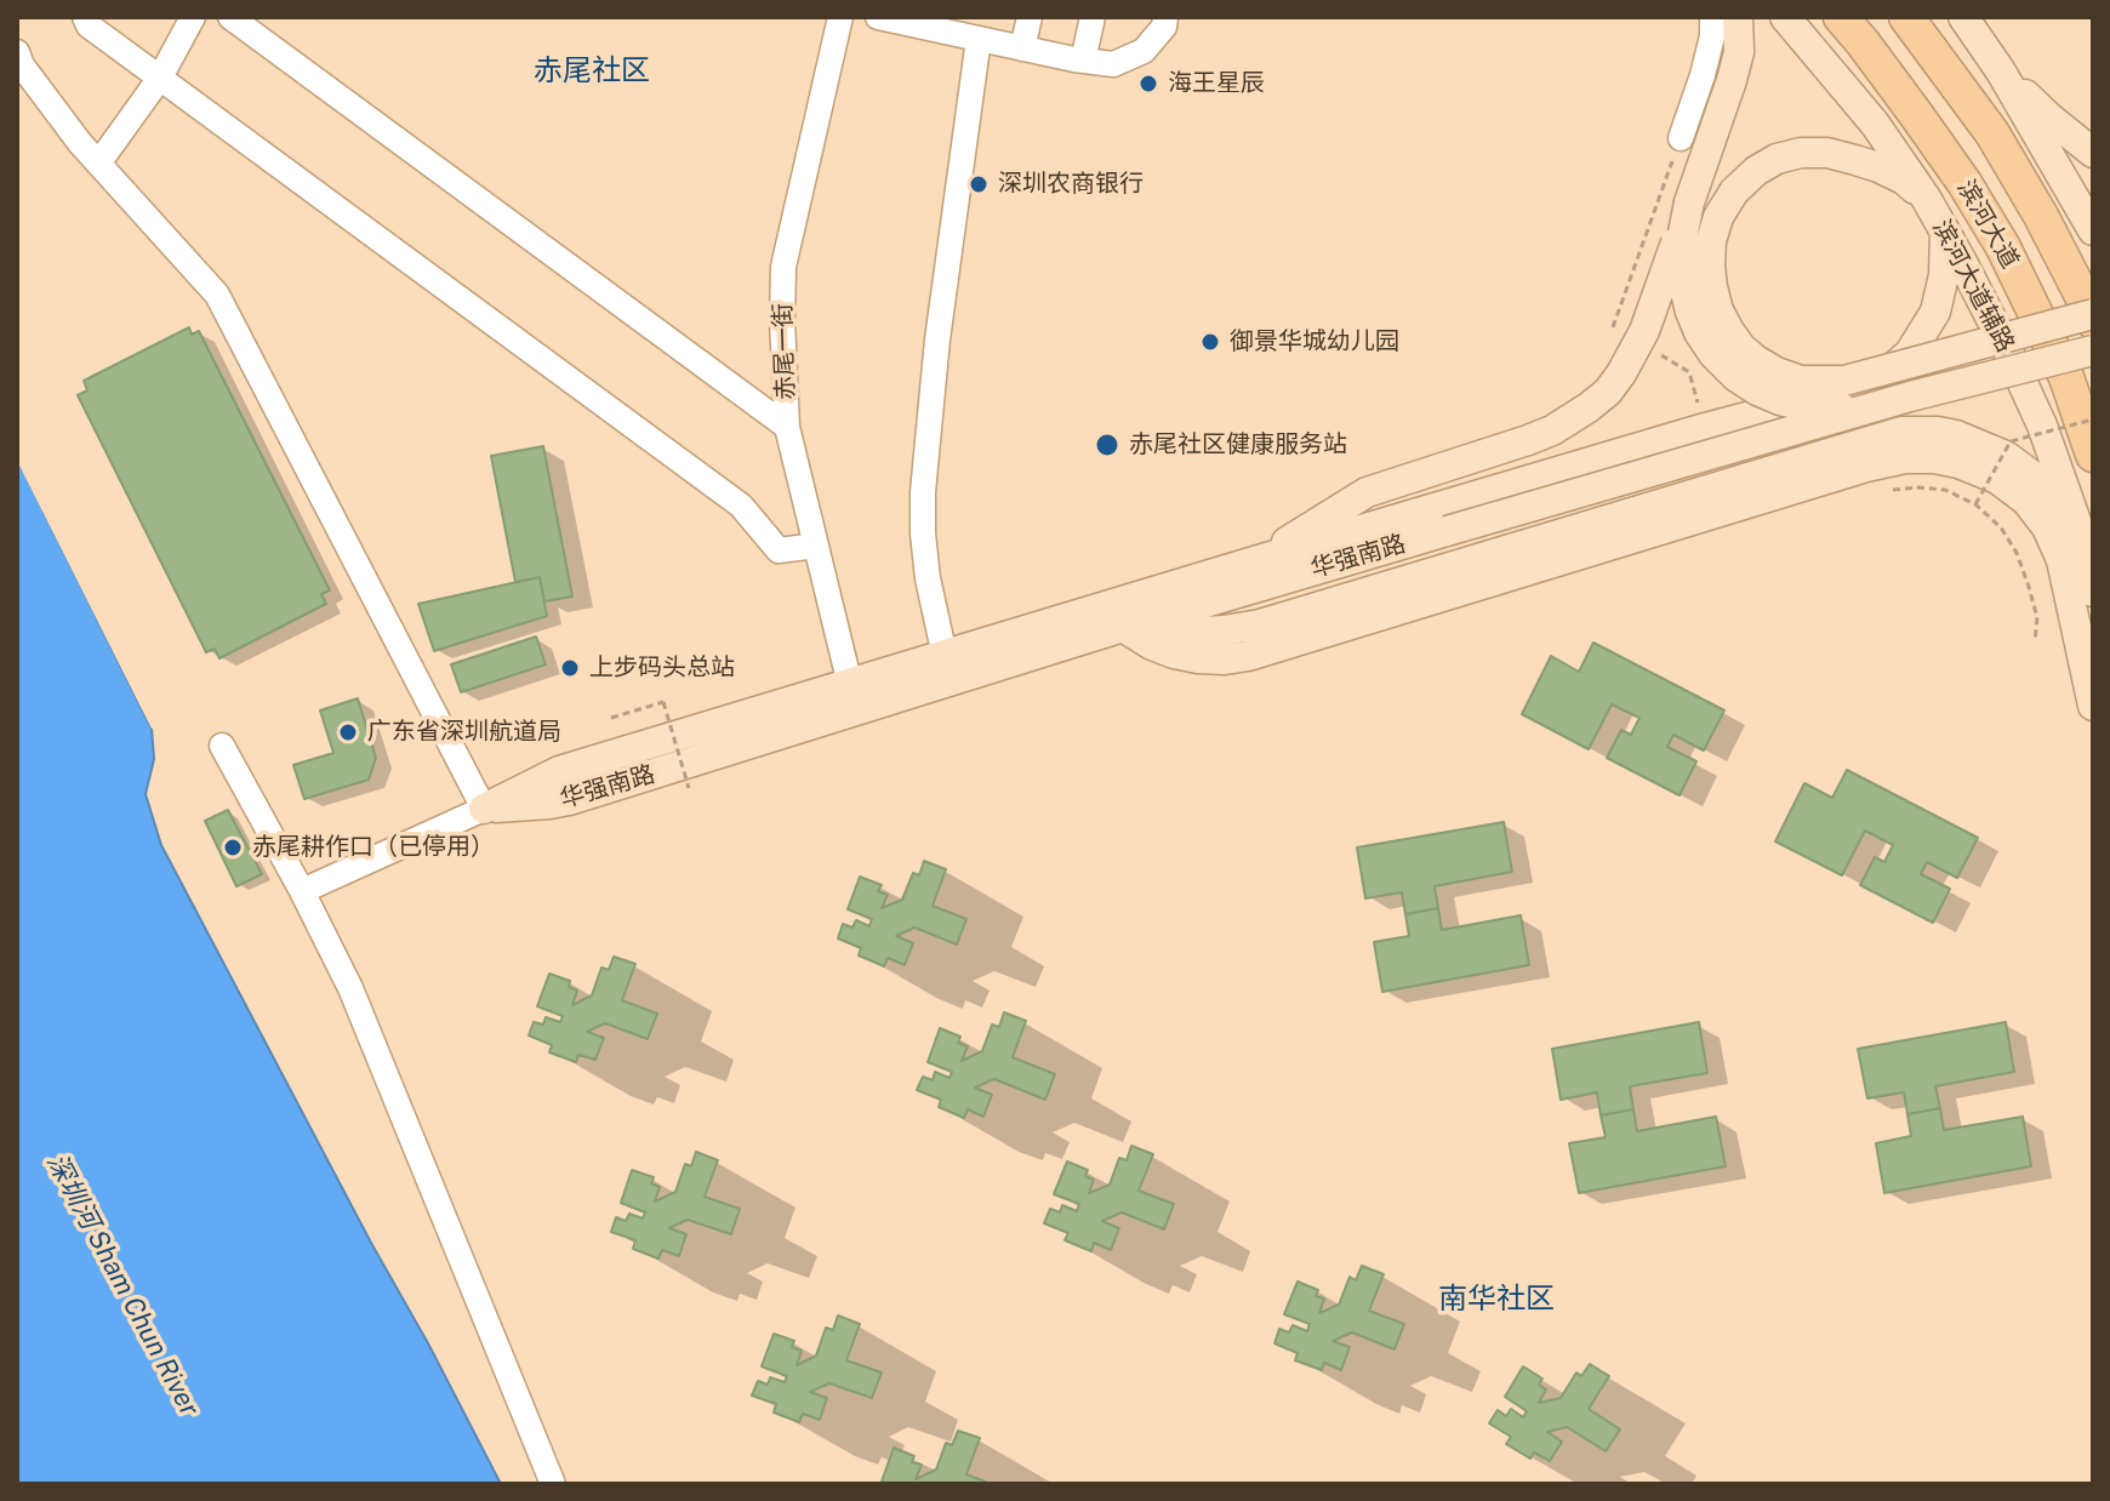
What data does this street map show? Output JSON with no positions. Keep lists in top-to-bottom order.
{
  "streets": {
    "highway": ["滨河大道"],
    "main road": ["滨河大道辅路", "华强南路"],
    "street": ["赤尾一街"]
  },
  "crossings": [
    ["滨河大道辅路", "华强南路"],
    ["赤尾一街", "华强南路"]
  ],
  "districts": ["赤尾社区", "南华社区"],
  "water": ["深圳河 Sham Chun River"],
  "places": [
    "海王星辰",
    "深圳农商银行",
    "御景华城幼儿园",
    "赤尾社区健康服务站",
    "上步码头总站",
    "广东省深圳航道局",
    "赤尾耕作口（已停用）"
  ]
}
